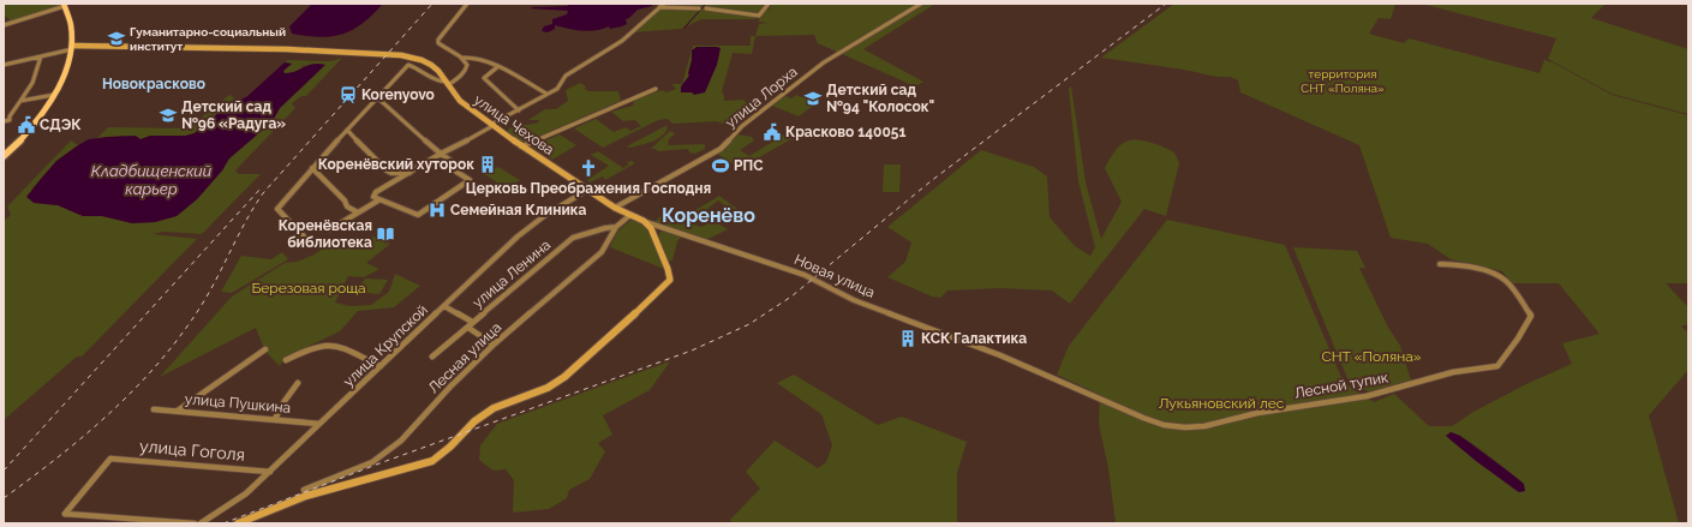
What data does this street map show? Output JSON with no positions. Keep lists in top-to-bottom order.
{
  "streets": {
    "main road": ["улица Чехова", "Новая улица"],
    "street": [
      "улица Лорха",
      "улица Ленина",
      "улица Крупской",
      "Лесная улица",
      "Лесной тупик",
      "улица Пушкина",
      "улица Гоголя"
    ]
  },
  "crossings": [
    ["улица Лорха", "улица Чехова"],
    ["улица Чехова", "Новая улица"],
    ["улица Чехова", "улица Крупской"],
    ["улица Чехова", "Лесная улица"],
    ["улица Ленина", "Лесная улица"],
    ["Новая улица", "Лесная улица"],
    ["Новая улица", "Лесной тупик"],
    ["улица Крупской", "улица Пушкина"],
    ["улица Крупской", "улица Гоголя"]
  ],
  "districts": ["Новокрасково", "Коренёво"],
  "water": ["Кладбищенский карьер"],
  "parks": [
    "территория СНТ «Поляна»",
    "Березовая роща",
    "СНТ «Поляна»",
    "Лукьяновский лес"
  ],
  "places": {
    "school or university": ["Гуманитарно-социальный институт", "Детский сад №94 \"Колосок\"", "Детский сад №96 «Радуга»"],
    "station": ["Korenyovo"],
    "public building": ["СДЭК", "Красково 140051"],
    "building": ["Коренёвский хуторок", "КСК Галактика"],
    "sports": ["РПС"],
    "church": ["Церковь Преображения Господня"],
    "hospital": ["Семейная Клиника"],
    "library": ["Коренёвская библиотека"]
  }
}
